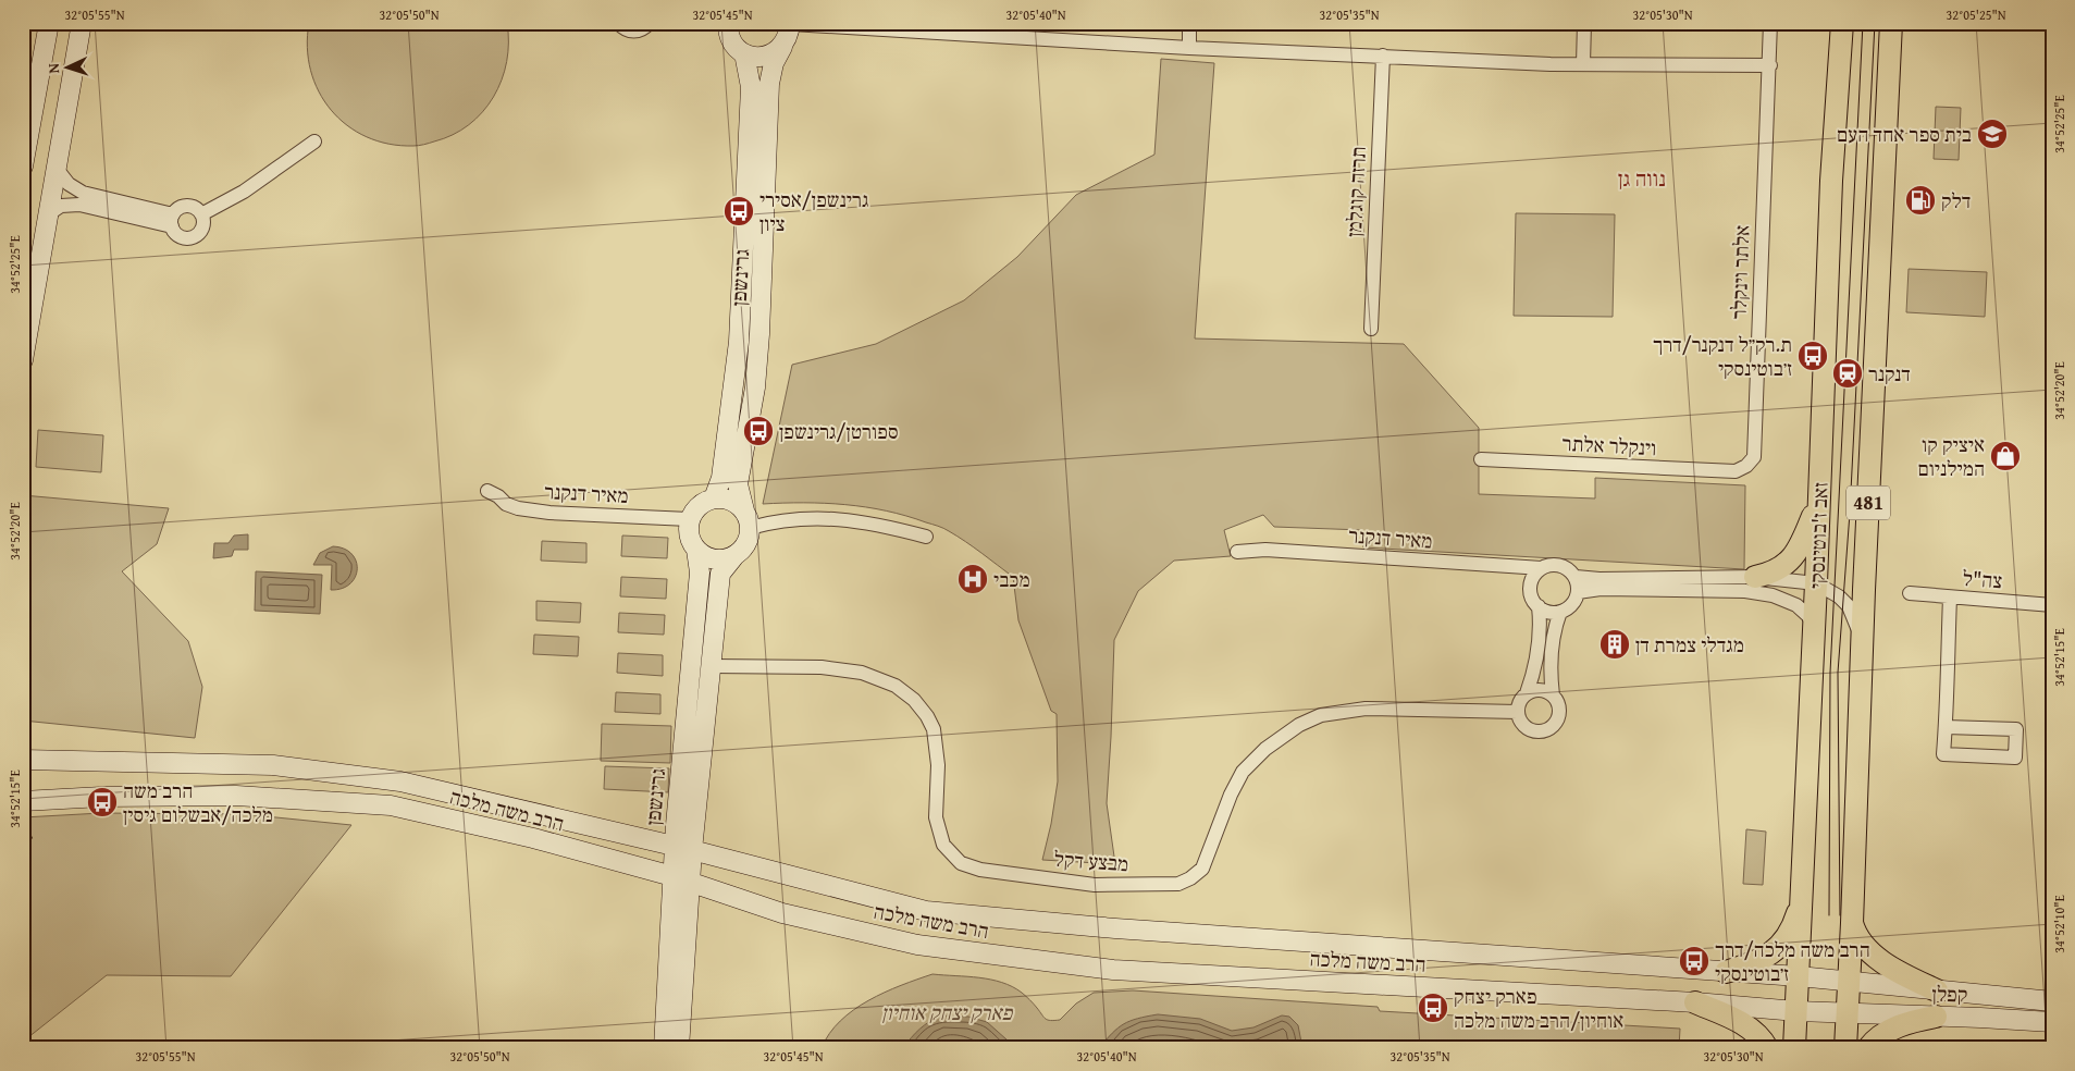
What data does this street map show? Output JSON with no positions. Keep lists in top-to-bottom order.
{
  "streets": {
    "main road": ["481", "זאב ז'בוטינסקי"],
    "street": [
      "תרזה קוגלמן",
      "אלתר וינקלר",
      "גרינשפן",
      "וינקלר אלתר",
      "מאיר דנקנר",
      "צה\"ל",
      "הרב משה מלכה",
      "מבצע דקל",
      "קפלן"
    ]
  },
  "crossings": [
    ["אלתר וינקלר", "וינקלר אלתר"],
    ["גרינשפן", "מאיר דנקנר"],
    ["גרינשפן", "הרב משה מלכה"],
    ["גרינשפן", "מבצע דקל"],
    ["481", "הרב משה מלכה"],
    ["481", "קפלן"],
    ["זאב ז'בוטינסקי", "הרב משה מלכה"],
    ["הרב משה מלכה", "קפלן"]
  ],
  "districts": ["נווה גן"],
  "parks": ["פארק יצחק אוחיון"],
  "places": {
    "school or university": ["בית ספר אחד העם"],
    "fuel station": ["דלק"],
    "bus stop": [
      "גרינשפן/אסירי ציון",
      "ת.רק״ל דנקנר/דרך ז׳בוטינסקי",
      "ספורטן/גרינשפן",
      "הרב משה מלכה/אבשלום גיסין",
      "הרב משה מלכה/דרך ז׳בוטינסקי",
      "פארק יצחק אוחיון/הרב משה מלכה"
    ],
    "station": ["דנקנר"],
    "shop": ["איציק קו המילניום"],
    "hospital": ["מכבי"],
    "building": ["מגדלי צמרת דן"]
  },
  "north": "left",
  "coordinates": [
    "32°05'55\"N",
    "32°05'50\"N",
    "32°05'45\"N",
    "32°05'40\"N",
    "32°05'35\"N",
    "32°05'30\"N",
    "32°05'25\"N",
    "34°52'25\"E",
    "34°52'20\"E",
    "34°52'15\"E",
    "34°52'10\"E"
  ]
}
